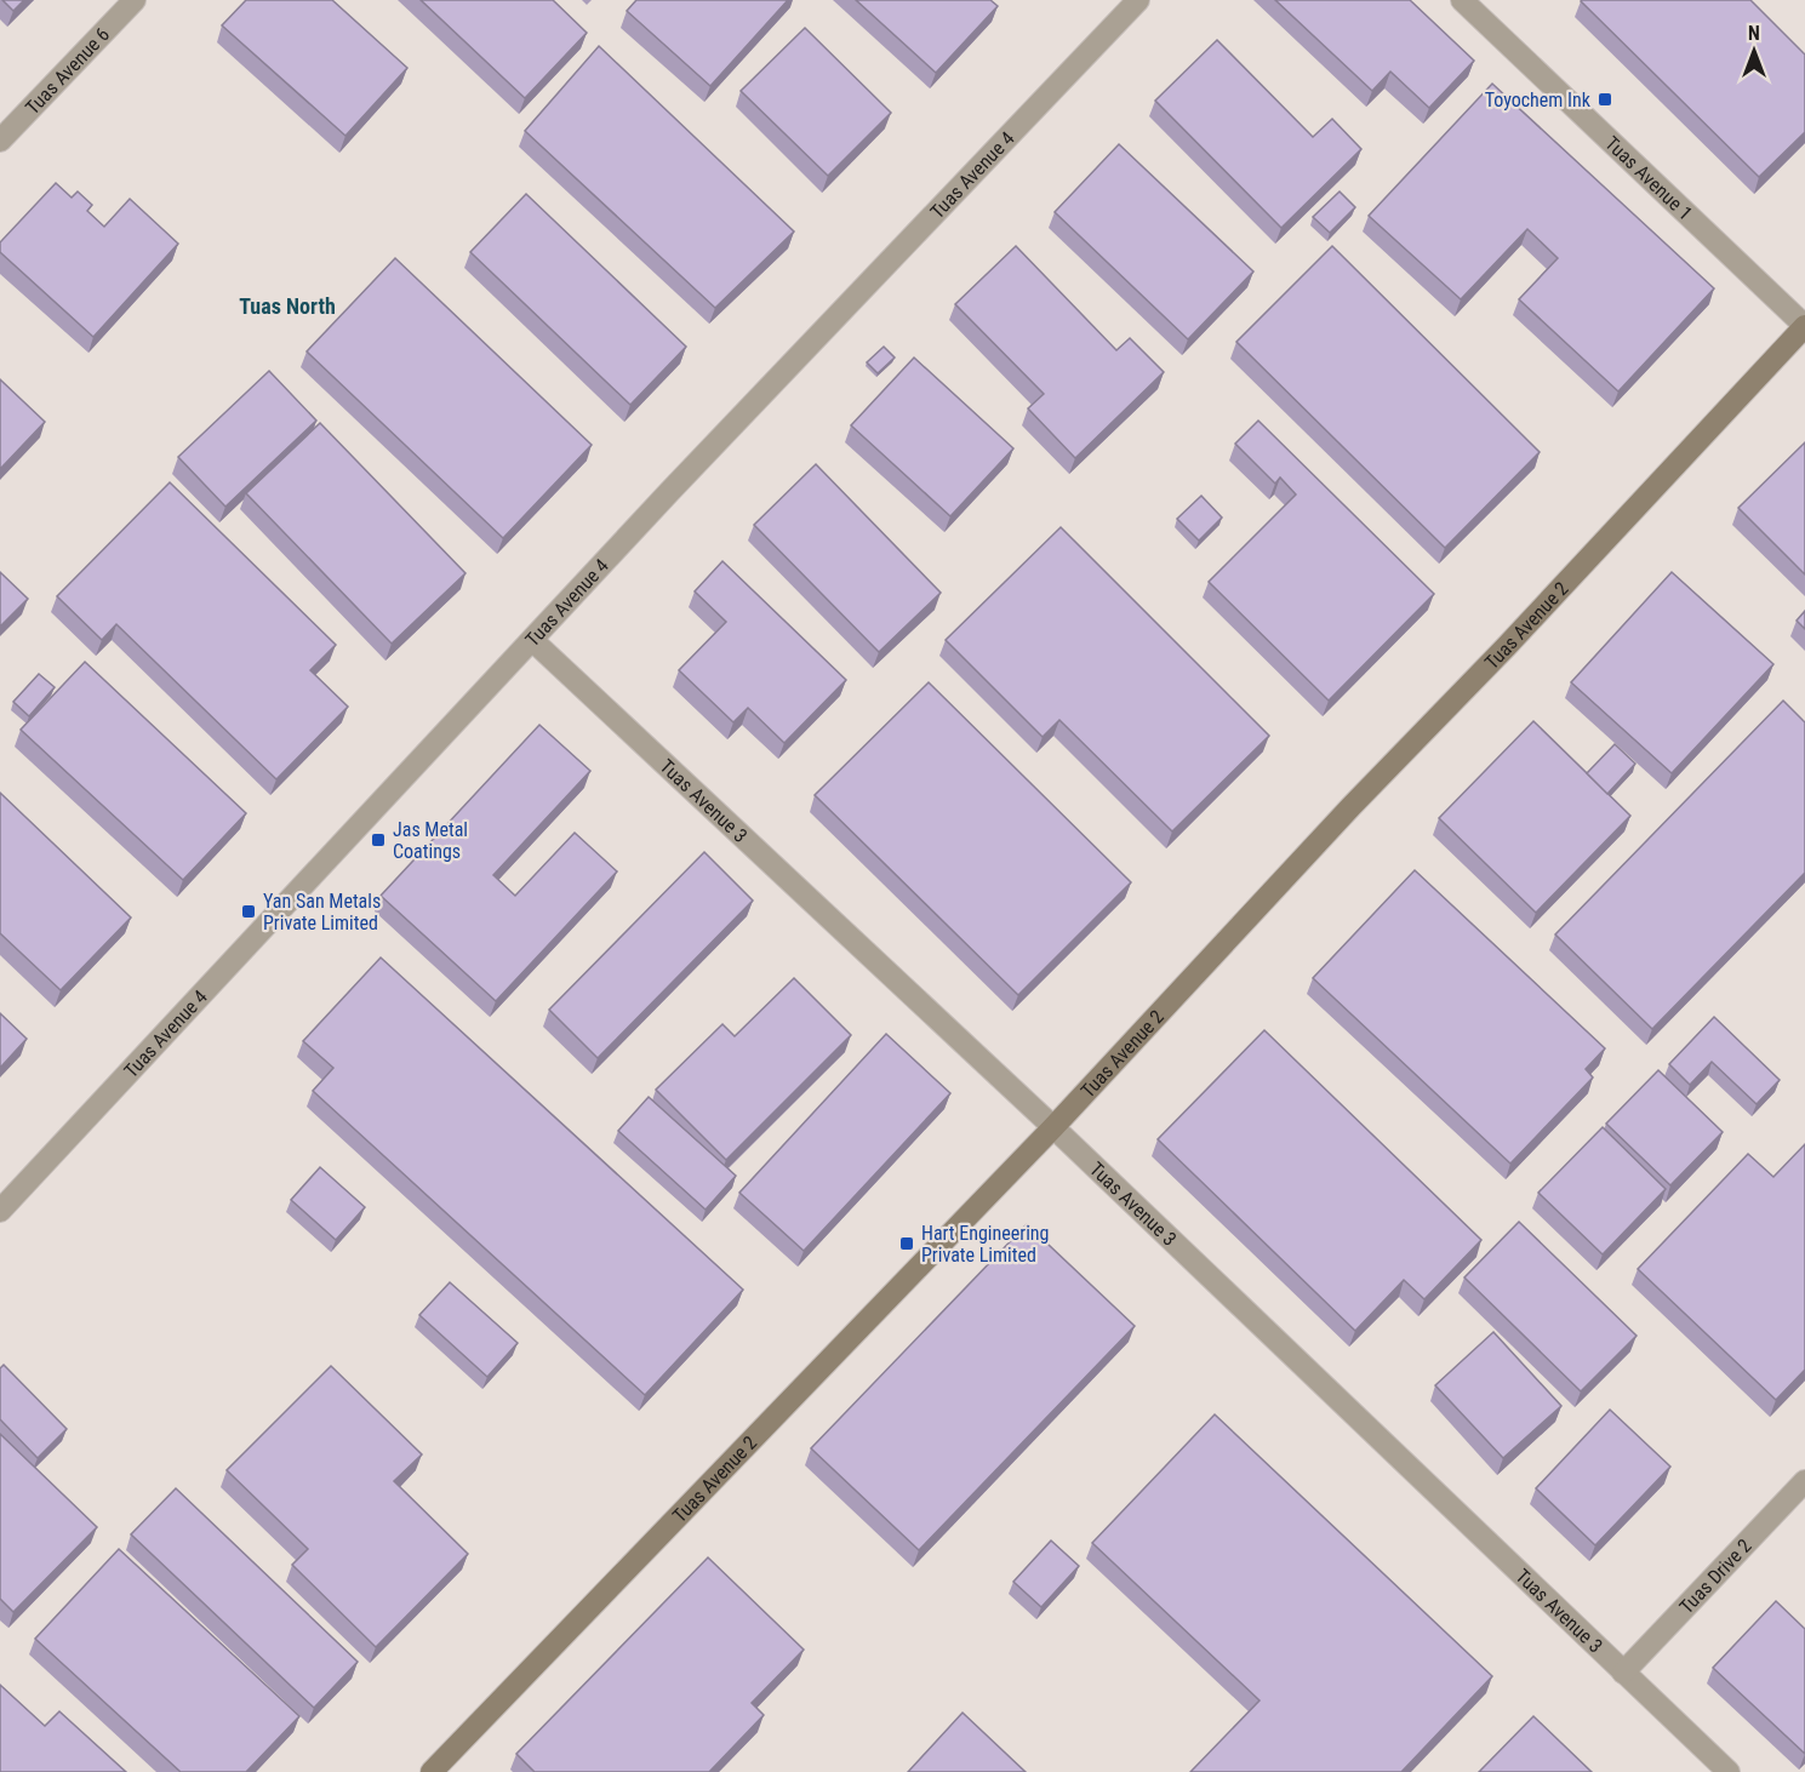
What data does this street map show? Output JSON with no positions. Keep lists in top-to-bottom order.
{
  "streets": {
    "street": [
      "Tuas Avenue 6",
      "Tuas Avenue 4",
      "Tuas Avenue 1",
      "Tuas Avenue 2",
      "Tuas Avenue 3",
      "Tuas Drive 2"
    ]
  },
  "crossings": [
    ["Tuas Avenue 4", "Tuas Avenue 3"],
    ["Tuas Avenue 1", "Tuas Avenue 2"],
    ["Tuas Avenue 2", "Tuas Avenue 3"],
    ["Tuas Avenue 3", "Tuas Drive 2"]
  ],
  "districts": ["Tuas North"],
  "places": {
    "transit": [
      "Toyochem Ink",
      "Jas Metal Coatings",
      "Yan San Metals Private Limited",
      "Hart Engineering Private Limited"
    ]
  },
  "north": "top"
}
